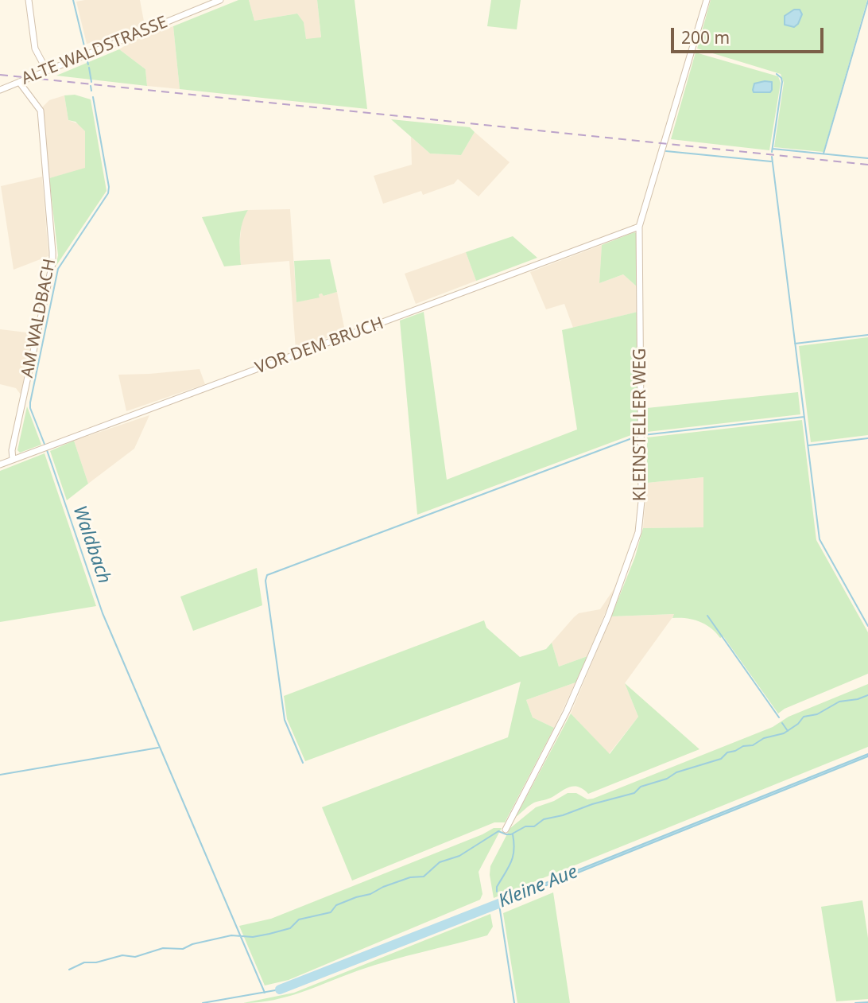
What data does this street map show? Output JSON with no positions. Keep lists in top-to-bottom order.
{
  "streets": {
    "street": [
      "ALTE WALDSTRASSE",
      "AM WALDBACH",
      "VOR DEM BRUCH",
      "KLEINSTELLER WEG"
    ]
  },
  "crossings": [
    ["ALTE WALDSTRASSE", "AM WALDBACH"],
    ["AM WALDBACH", "VOR DEM BRUCH"],
    ["VOR DEM BRUCH", "KLEINSTELLER WEG"]
  ],
  "water": ["Waldbach", "Kleine Aue"],
  "scale_bar": "200 m"
}
